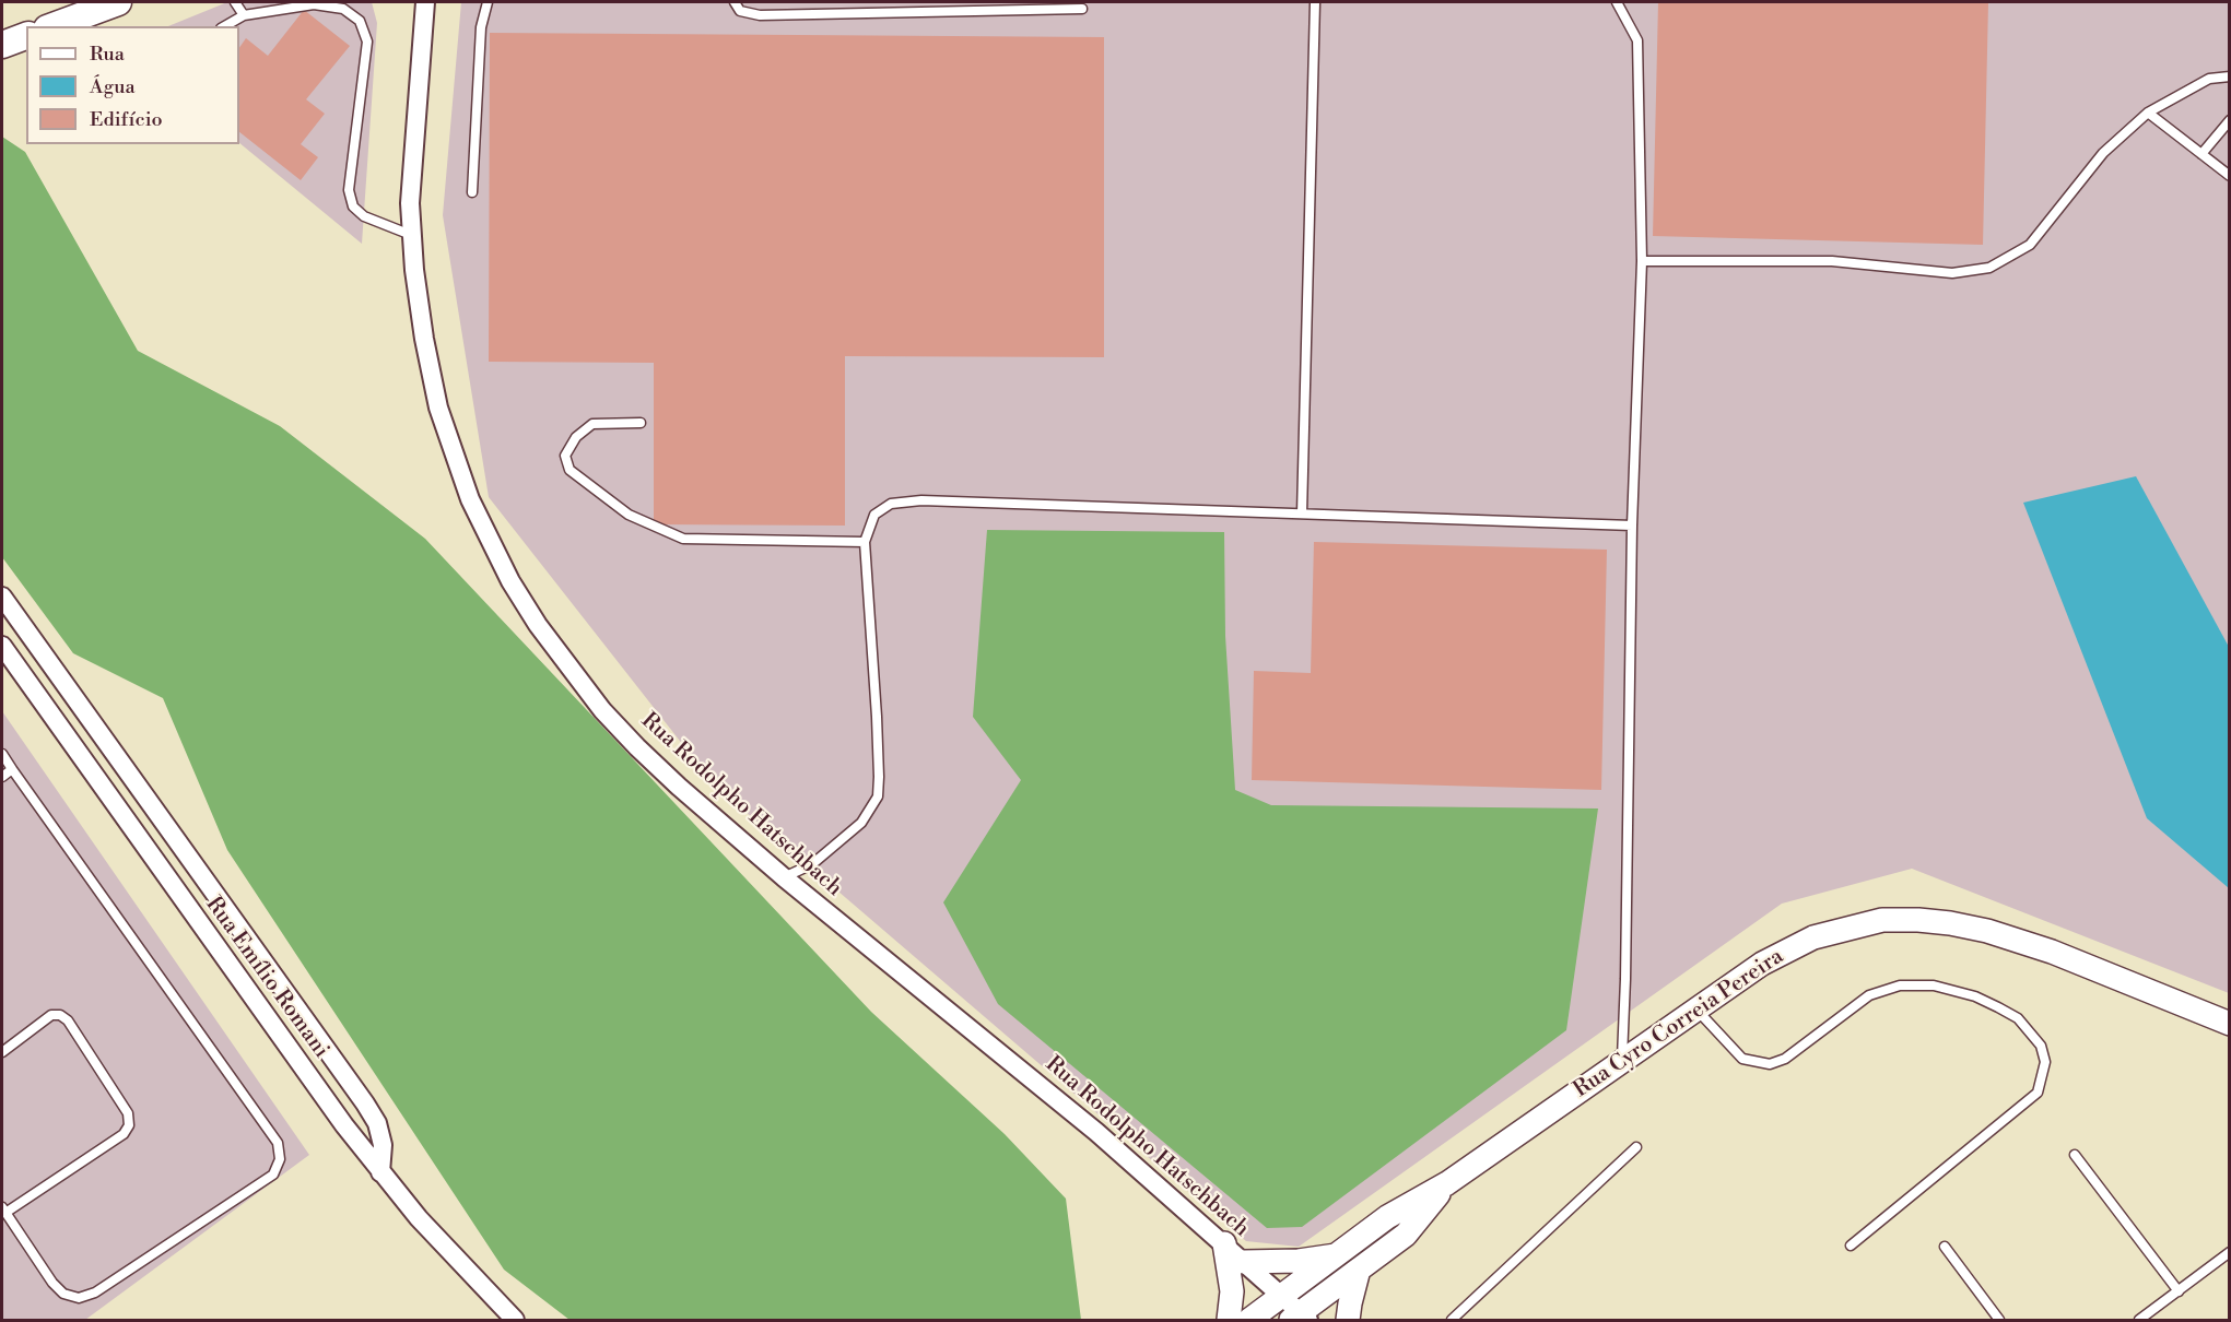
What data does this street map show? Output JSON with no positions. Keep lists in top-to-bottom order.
{
  "streets": {
    "street": ["Rua Rodolpho Hatschbach", "Rua Emílio Romani", "Rua Cyro Correia Pereira"]
  },
  "crossings": [
    ["Rua Rodolpho Hatschbach", "Rua Cyro Correia Pereira"]
  ],
  "legend": ["Rua", "Água", "Edifício"]
}
